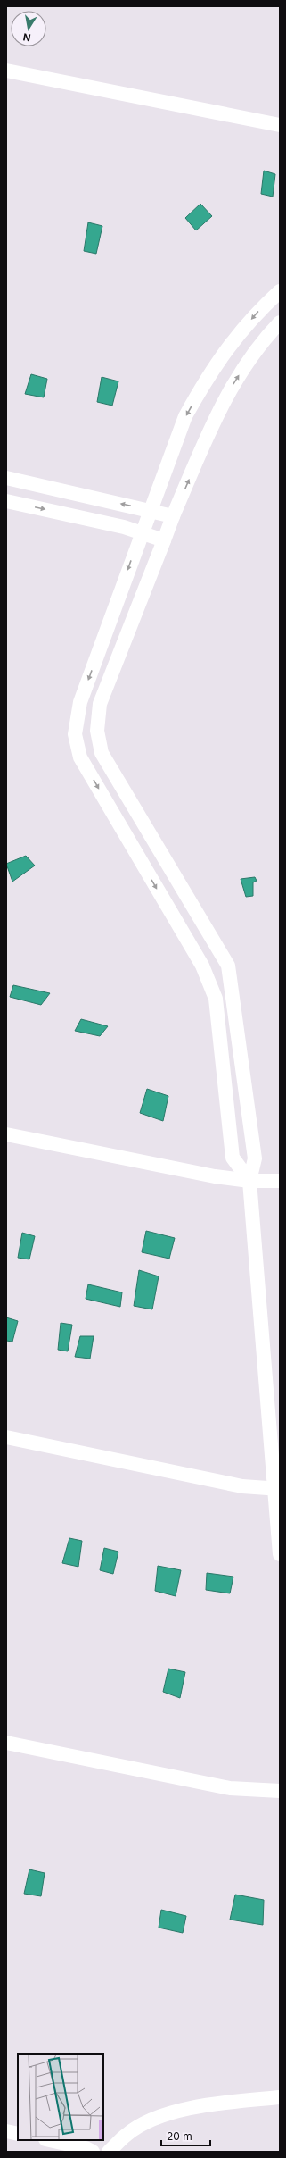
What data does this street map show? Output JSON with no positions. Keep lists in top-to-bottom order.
{
  "scale_bar": "20 m",
  "north": "bottom"
}
